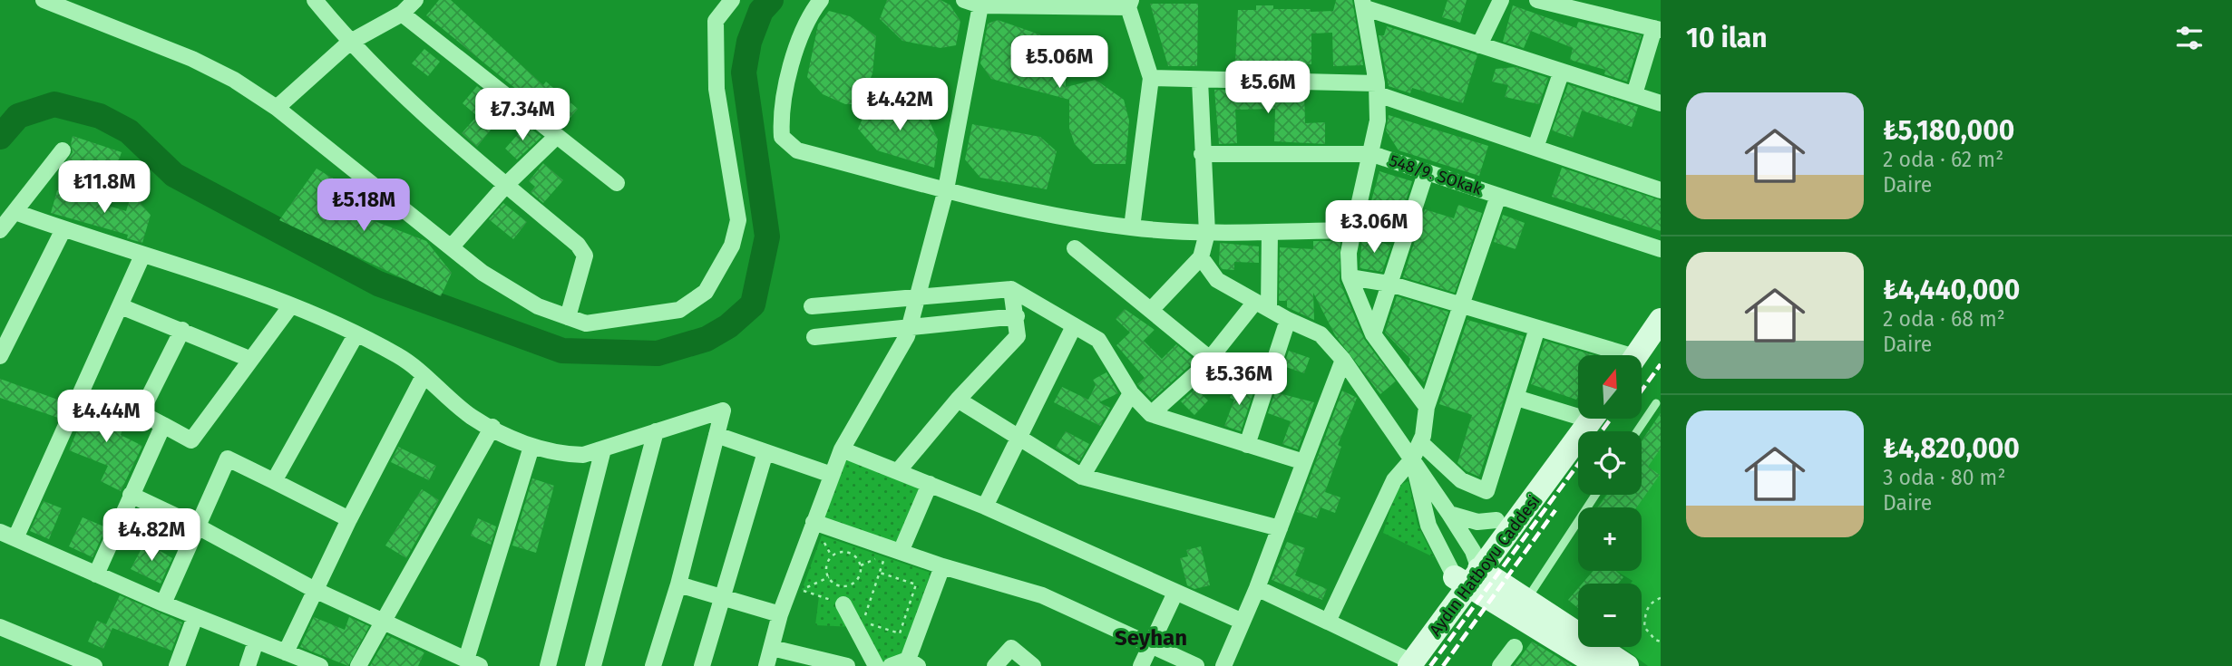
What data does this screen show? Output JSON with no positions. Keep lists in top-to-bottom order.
{
  "streets": {
    "main road": ["Aydın Hatboyu Caddesi"],
    "street": ["548/9. SOkak"]
  },
  "districts": ["Seyhan"],
  "north": "top",
  "page": {
    "heading": "10 ilan",
    "price": [
      "₺5.06M",
      "₺5.6M",
      "₺4.42M",
      "₺7.34M",
      "₺11.8M",
      "₺5.18M",
      "₺3.06M",
      "₺5.36M",
      "₺4.44M",
      "₺4.82M"
    ],
    "list": [
      {
        "name": "₺5,180,000",
        "note": "2 oda · 62 m² · Daire"
      },
      {
        "name": "₺4,440,000",
        "note": "2 oda · 68 m² · Daire"
      },
      {
        "name": "₺4,820,000",
        "note": "3 oda · 80 m² · Daire"
      }
    ],
    "map_buttons": ["+", "−"]
  }
}
